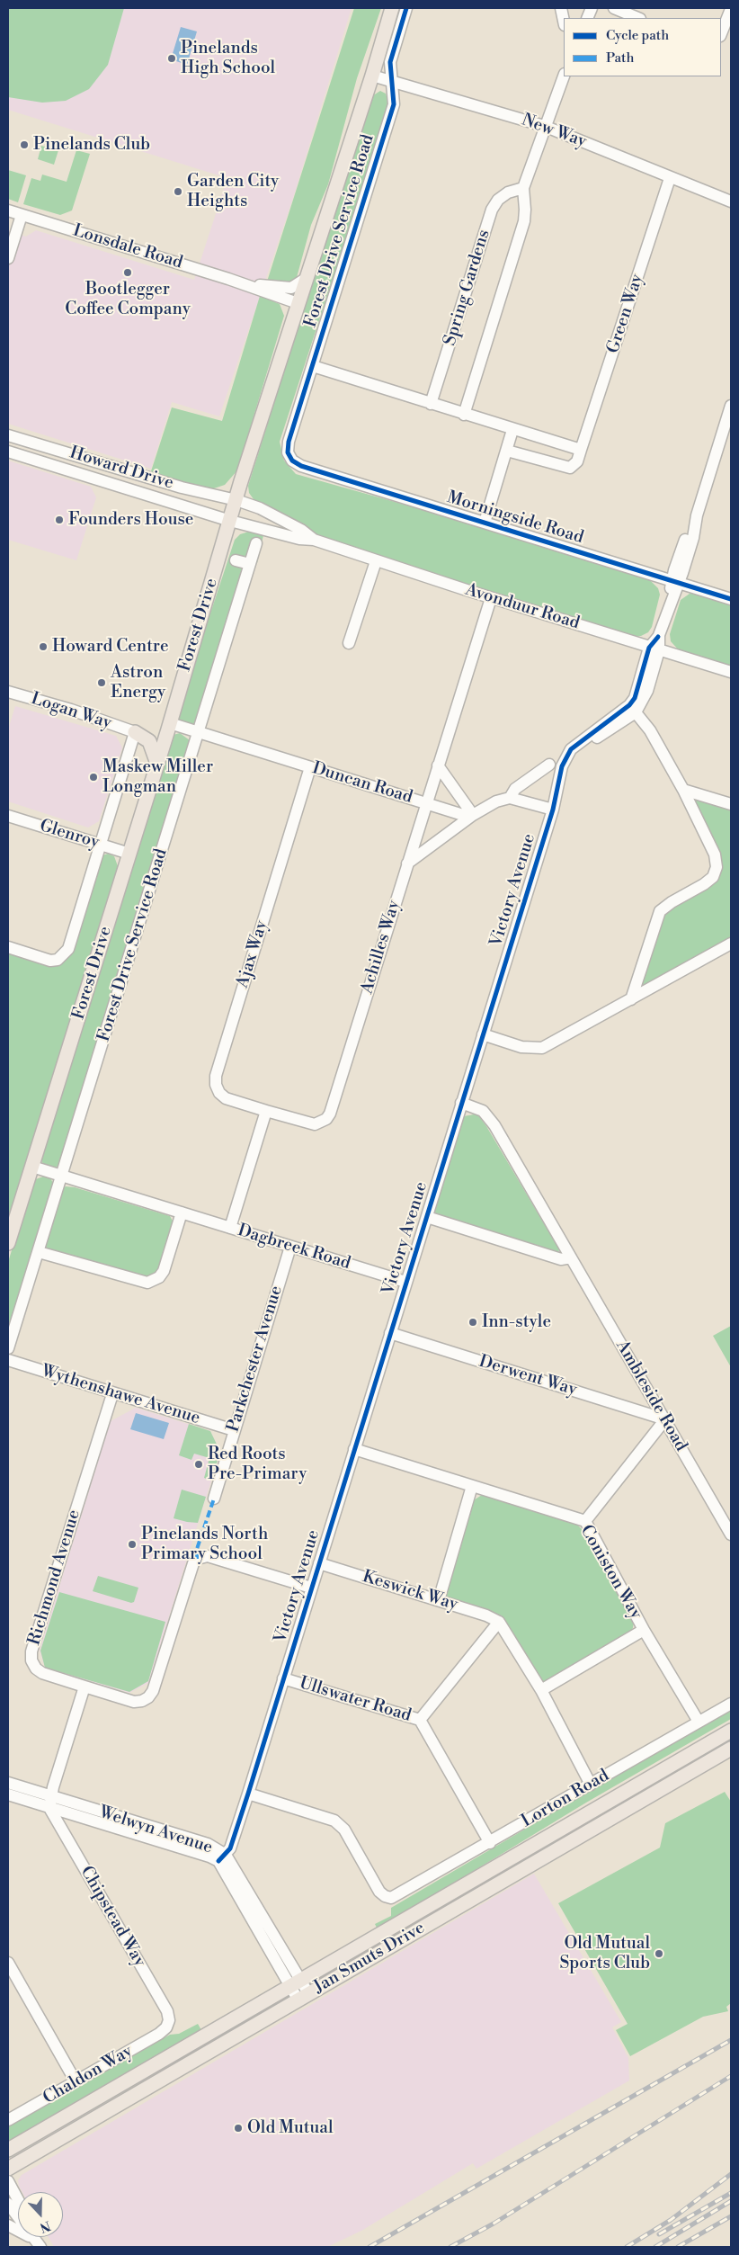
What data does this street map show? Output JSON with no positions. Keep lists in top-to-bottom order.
{
  "streets": {
    "main road": ["Forest Drive", "Jan Smuts Drive"],
    "street": [
      "New Way",
      "Forest Drive Service Road",
      "Lonsdale Road",
      "Spring Gardens",
      "Green Way",
      "Howard Drive",
      "Morningside Road",
      "Avonduur Road",
      "Logan Way",
      "Duncan Road",
      "Glenroy",
      "Victory Avenue",
      "Achilles Way",
      "Ajax Way",
      "Dagbreek Road",
      "Parkchester Avenue",
      "Derwent Way",
      "Wythenshawe Avenue",
      "Ambleside Road",
      "Coniston Way",
      "Richmond Avenue",
      "Keswick Way",
      "Ullswater Road",
      "Lorton Road",
      "Welwyn Avenue",
      "Chipstead Way",
      "Chaldon Way"
    ]
  },
  "crossings": [
    ["New Way", "Forest Drive Service Road"],
    ["New Way", "Spring Gardens"],
    ["New Way", "Green Way"],
    ["New Way", "Forest Drive"],
    ["Forest Drive Service Road", "Morningside Road"],
    ["Forest Drive Service Road", "Duncan Road"],
    ["Forest Drive Service Road", "Dagbreek Road"],
    ["Lonsdale Road", "Forest Drive"],
    ["Howard Drive", "Avonduur Road"],
    ["Howard Drive", "Forest Drive"],
    ["Avonduur Road", "Forest Drive"],
    ["Avonduur Road", "Victory Avenue"],
    ["Avonduur Road", "Achilles Way"],
    ["Forest Drive", "Duncan Road"],
    ["Forest Drive", "Glenroy"],
    ["Forest Drive", "Dagbreek Road"],
    ["Duncan Road", "Achilles Way"],
    ["Duncan Road", "Ajax Way"],
    ["Victory Avenue", "Dagbreek Road"],
    ["Victory Avenue", "Derwent Way"],
    ["Victory Avenue", "Ambleside Road"],
    ["Victory Avenue", "Coniston Way"],
    ["Victory Avenue", "Keswick Way"],
    ["Victory Avenue", "Ullswater Road"],
    ["Victory Avenue", "Lorton Road"],
    ["Victory Avenue", "Welwyn Avenue"],
    ["Achilles Way", "Ajax Way"],
    ["Dagbreek Road", "Parkchester Avenue"],
    ["Parkchester Avenue", "Wythenshawe Avenue"],
    ["Derwent Way", "Ambleside Road"],
    ["Wythenshawe Avenue", "Richmond Avenue"],
    ["Coniston Way", "Lorton Road"],
    ["Ullswater Road", "Lorton Road"],
    ["Welwyn Avenue", "Chipstead Way"],
    ["Welwyn Avenue", "Jan Smuts Drive"],
    ["Chipstead Way", "Chaldon Way"]
  ],
  "places": [
    "Pinelands High School",
    "Pinelands Club",
    "Garden City Heights",
    "Bootlegger Coffee Company",
    "Founders House",
    "Howard Centre",
    "Astron Energy",
    "Maskew Miller Longman",
    "Inn-style",
    "Red Roots Pre-Primary",
    "Pinelands North Primary School",
    "Old Mutual Sports Club",
    "Old Mutual"
  ],
  "legend": ["Cycle path", "Path"],
  "north": "bottom"
}
